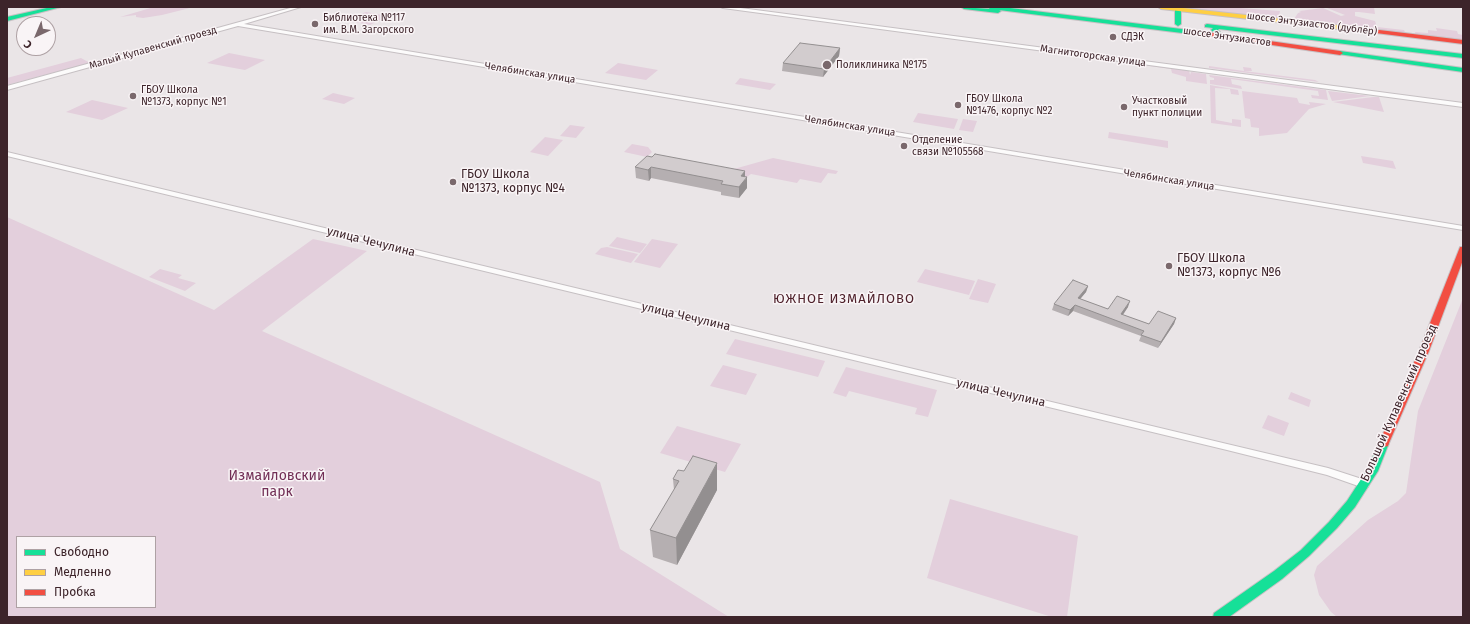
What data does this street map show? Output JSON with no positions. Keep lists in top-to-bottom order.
{
  "streets": {
    "main road": ["шоссе Энтузиастов (дублёр)", "шоссе Энтузиастов", "Большой Купавенский проезд"],
    "street": [
      "Малый Купавенский проезд",
      "Магнитогорская улица",
      "Челябинская улица",
      "улица Чечулина"
    ]
  },
  "crossings": [
    ["Малый Купавенский проезд", "Челябинская улица"],
    ["улица Чечулина", "Большой Купавенский проезд"]
  ],
  "districts": ["ЮЖНОЕ ИЗМАЙЛОВО"],
  "parks": ["Измайловский парк"],
  "places": [
    "Библиотека №117 им. В.М. Загорского",
    "СДЭК",
    "Поликлиника №175",
    "ГБОУ Школа №1373, корпус №1",
    "ГБОУ Школа №1476, корпус №2",
    "Участковый пункт полиции",
    "Отделение связи №105568",
    "ГБОУ Школа №1373, корпус №4",
    "ГБОУ Школа №1373, корпус №6"
  ],
  "legend": ["Свободно", "Медленно", "Пробка"],
  "north": "bottom left"
}
